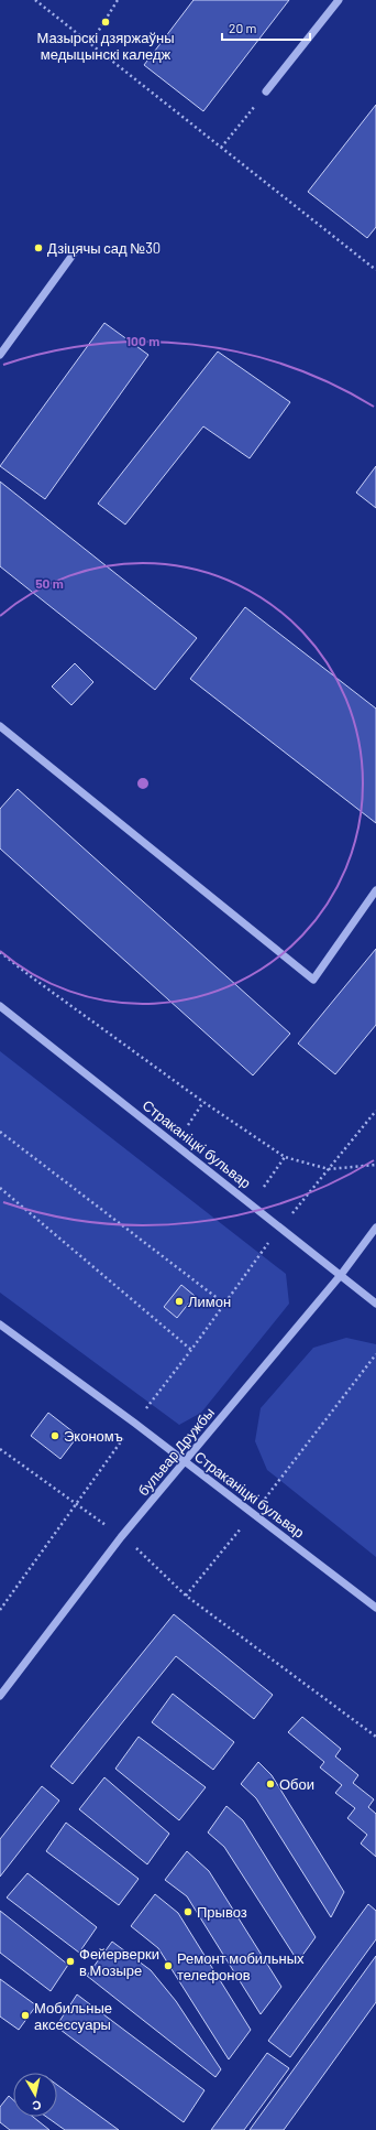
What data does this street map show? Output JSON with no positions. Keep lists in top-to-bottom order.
{
  "streets": {
    "street": ["Страканіцкі бульвар", "бульвар Дружбы"]
  },
  "crossings": [
    ["Страканіцкі бульвар", "бульвар Дружбы"]
  ],
  "places": [
    "Мазырскі дзяржаўны медыцынскі каледж",
    "Дзіцячы сад №30",
    "Лимон",
    "Экономъ",
    "Обои",
    "Прывоз",
    "Фейерверки в Мозыре",
    "Ремонт мобильных телефонов",
    "Мобильные аксессуары"
  ],
  "scale_bar": "20 m",
  "north": "bottom",
  "rings": ["100 m", "50 m"]
}
